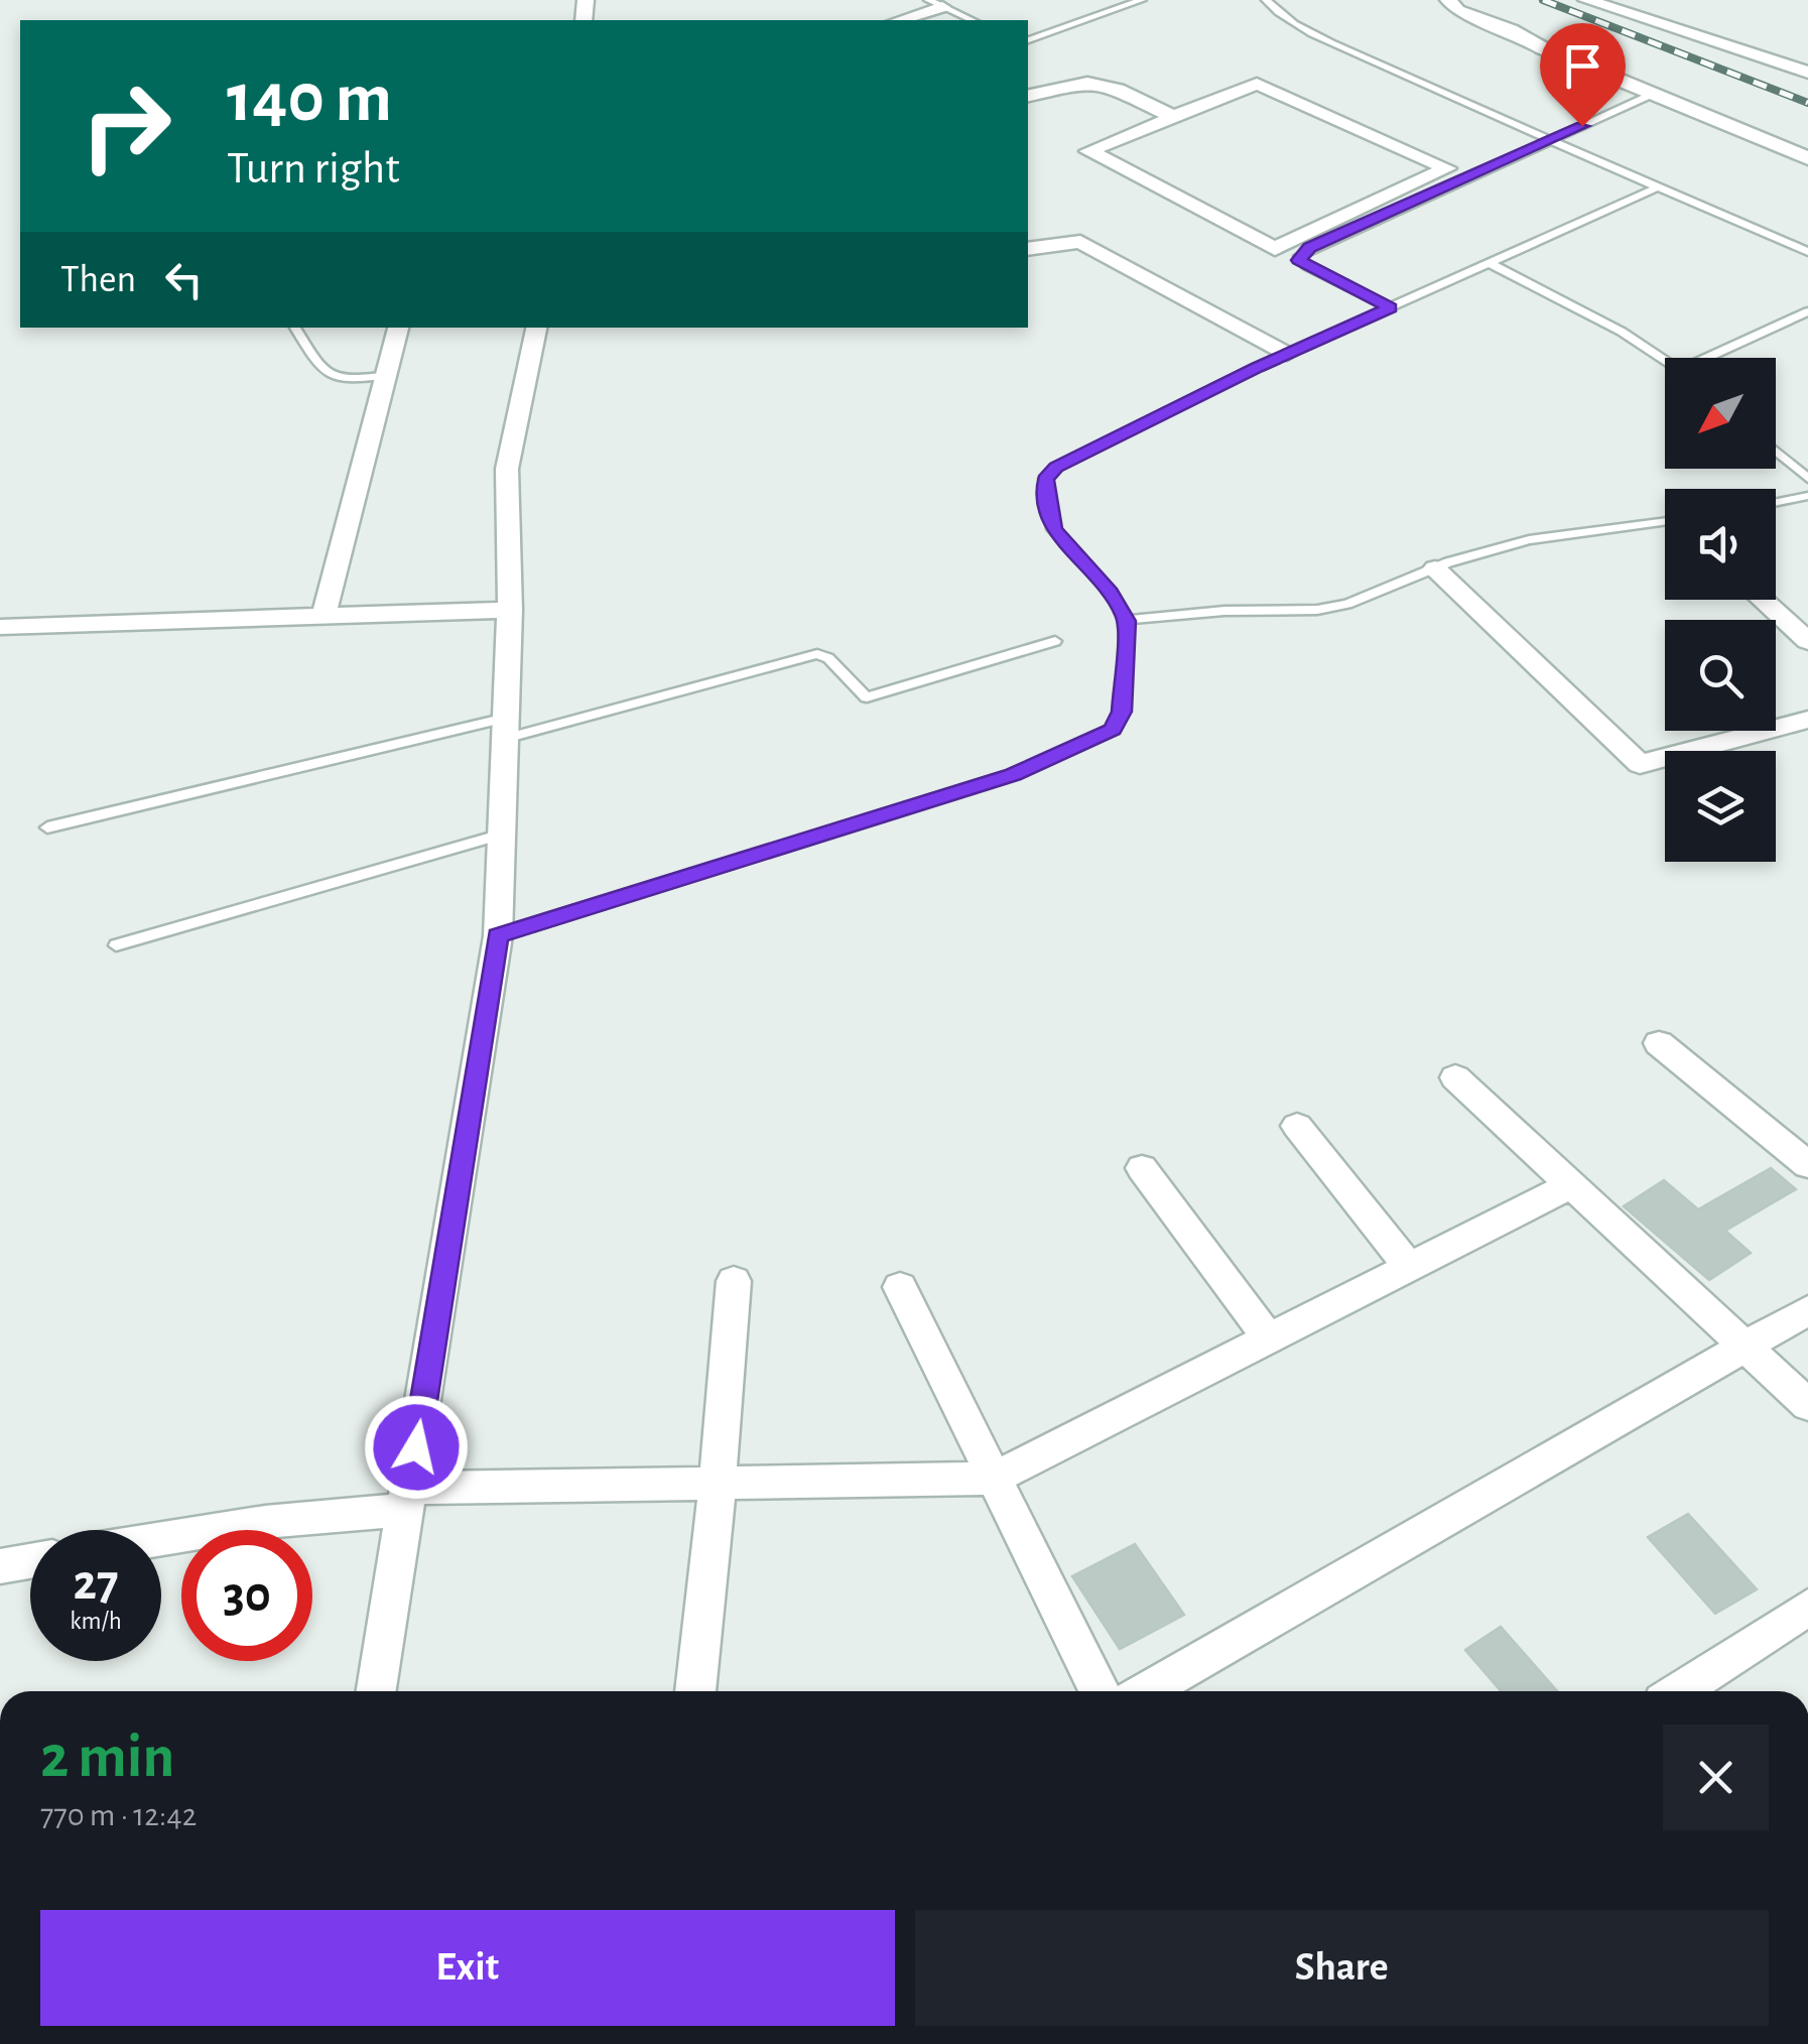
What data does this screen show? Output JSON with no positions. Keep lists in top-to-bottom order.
{
  "north": "bottom left",
  "page": {
    "turn": ["140 m", "Turn right"],
    "then": "Then",
    "speed": "27 km/h",
    "limit": "30",
    "heading": ["2 min", "770 m · 12:42"],
    "buttons": ["Exit", "Share"]
  }
}
